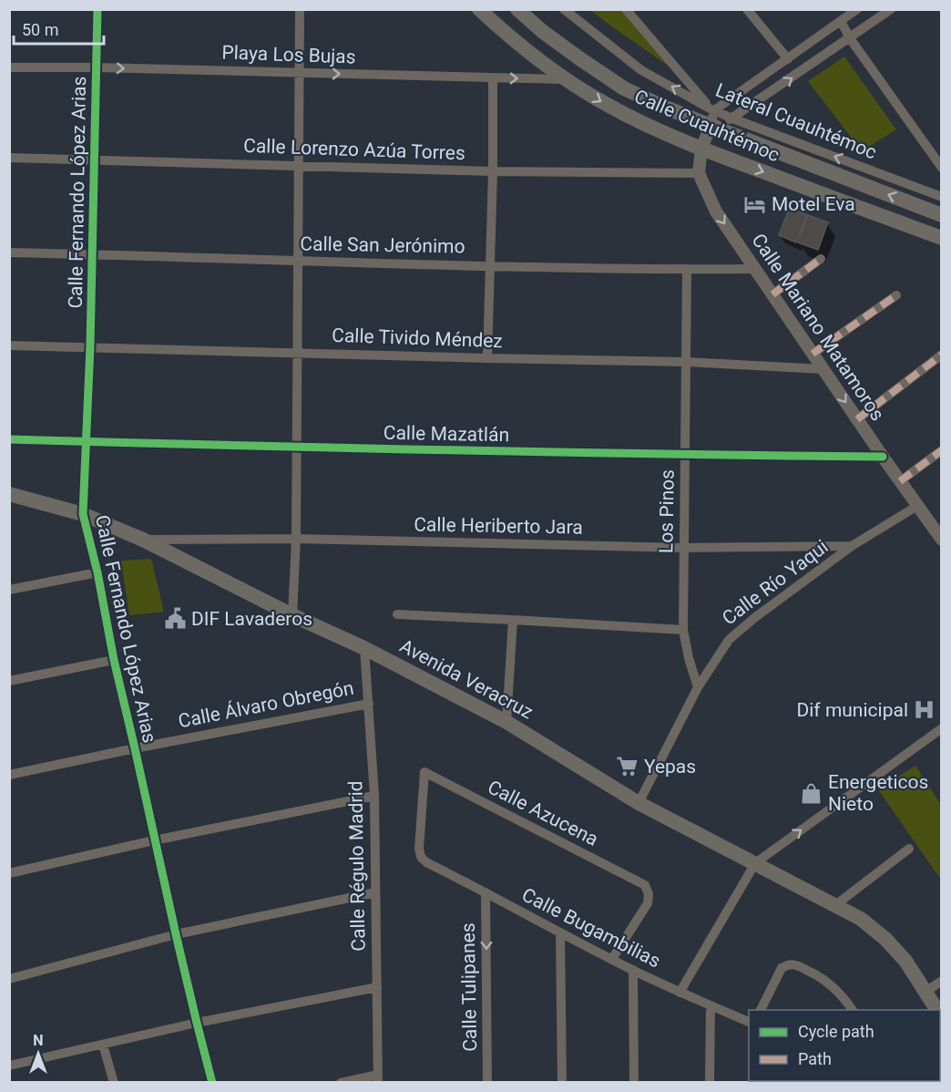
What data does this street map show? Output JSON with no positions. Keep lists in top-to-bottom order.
{
  "streets": {
    "main road": ["Calle Cuauhtémoc", "Avenida Veracruz"],
    "street": [
      "Playa Los Bujas",
      "Lateral Cuauhtémoc",
      "Calle Lorenzo Azúa Torres",
      "Calle Fernando López Arias",
      "Calle San Jerónimo",
      "Calle Mariano Matamoros",
      "Calle Tivido Méndez",
      "Calle Mazatlán",
      "Los Pinos",
      "Calle Heriberto Jara",
      "Calle Río Yaqui",
      "Calle Álvaro Obregón",
      "Calle Azucena",
      "Calle Régulo Madrid",
      "Calle Bugambilias",
      "Calle Tulipanes"
    ]
  },
  "crossings": [
    ["Playa Los Bujas", "Calle Cuauhtémoc"],
    ["Playa Los Bujas", "Calle Fernando López Arias"],
    ["Calle Lorenzo Azúa Torres", "Calle Fernando López Arias"],
    ["Calle Lorenzo Azúa Torres", "Calle Mariano Matamoros"],
    ["Calle Fernando López Arias", "Calle San Jerónimo"],
    ["Calle Fernando López Arias", "Calle Tivido Méndez"],
    ["Calle Fernando López Arias", "Calle Mazatlán"],
    ["Calle Fernando López Arias", "Avenida Veracruz"],
    ["Calle Fernando López Arias", "Calle Álvaro Obregón"],
    ["Calle San Jerónimo", "Calle Mariano Matamoros"],
    ["Calle San Jerónimo", "Los Pinos"],
    ["Calle Mariano Matamoros", "Calle Tivido Méndez"],
    ["Calle Mariano Matamoros", "Calle Mazatlán"],
    ["Calle Mariano Matamoros", "Calle Río Yaqui"],
    ["Calle Tivido Méndez", "Los Pinos"],
    ["Calle Mazatlán", "Los Pinos"],
    ["Los Pinos", "Calle Heriberto Jara"],
    ["Los Pinos", "Calle Río Yaqui"],
    ["Calle Heriberto Jara", "Calle Río Yaqui"],
    ["Calle Heriberto Jara", "Avenida Veracruz"],
    ["Calle Río Yaqui", "Avenida Veracruz"],
    ["Avenida Veracruz", "Calle Régulo Madrid"],
    ["Calle Álvaro Obregón", "Calle Régulo Madrid"],
    ["Calle Azucena", "Calle Bugambilias"],
    ["Calle Bugambilias", "Calle Tulipanes"]
  ],
  "one_way": ["Playa Los Bujas", "Calle Mariano Matamoros"],
  "places": {
    "hotel": ["Motel Eva"],
    "public building": ["DIF Lavaderos"],
    "hospital": ["Dif municipal"],
    "supermarket": ["Yepas"],
    "shop": ["Energeticos Nieto"]
  },
  "legend": ["Cycle path", "Path"],
  "scale_bar": "50 m",
  "north": "top"
}
